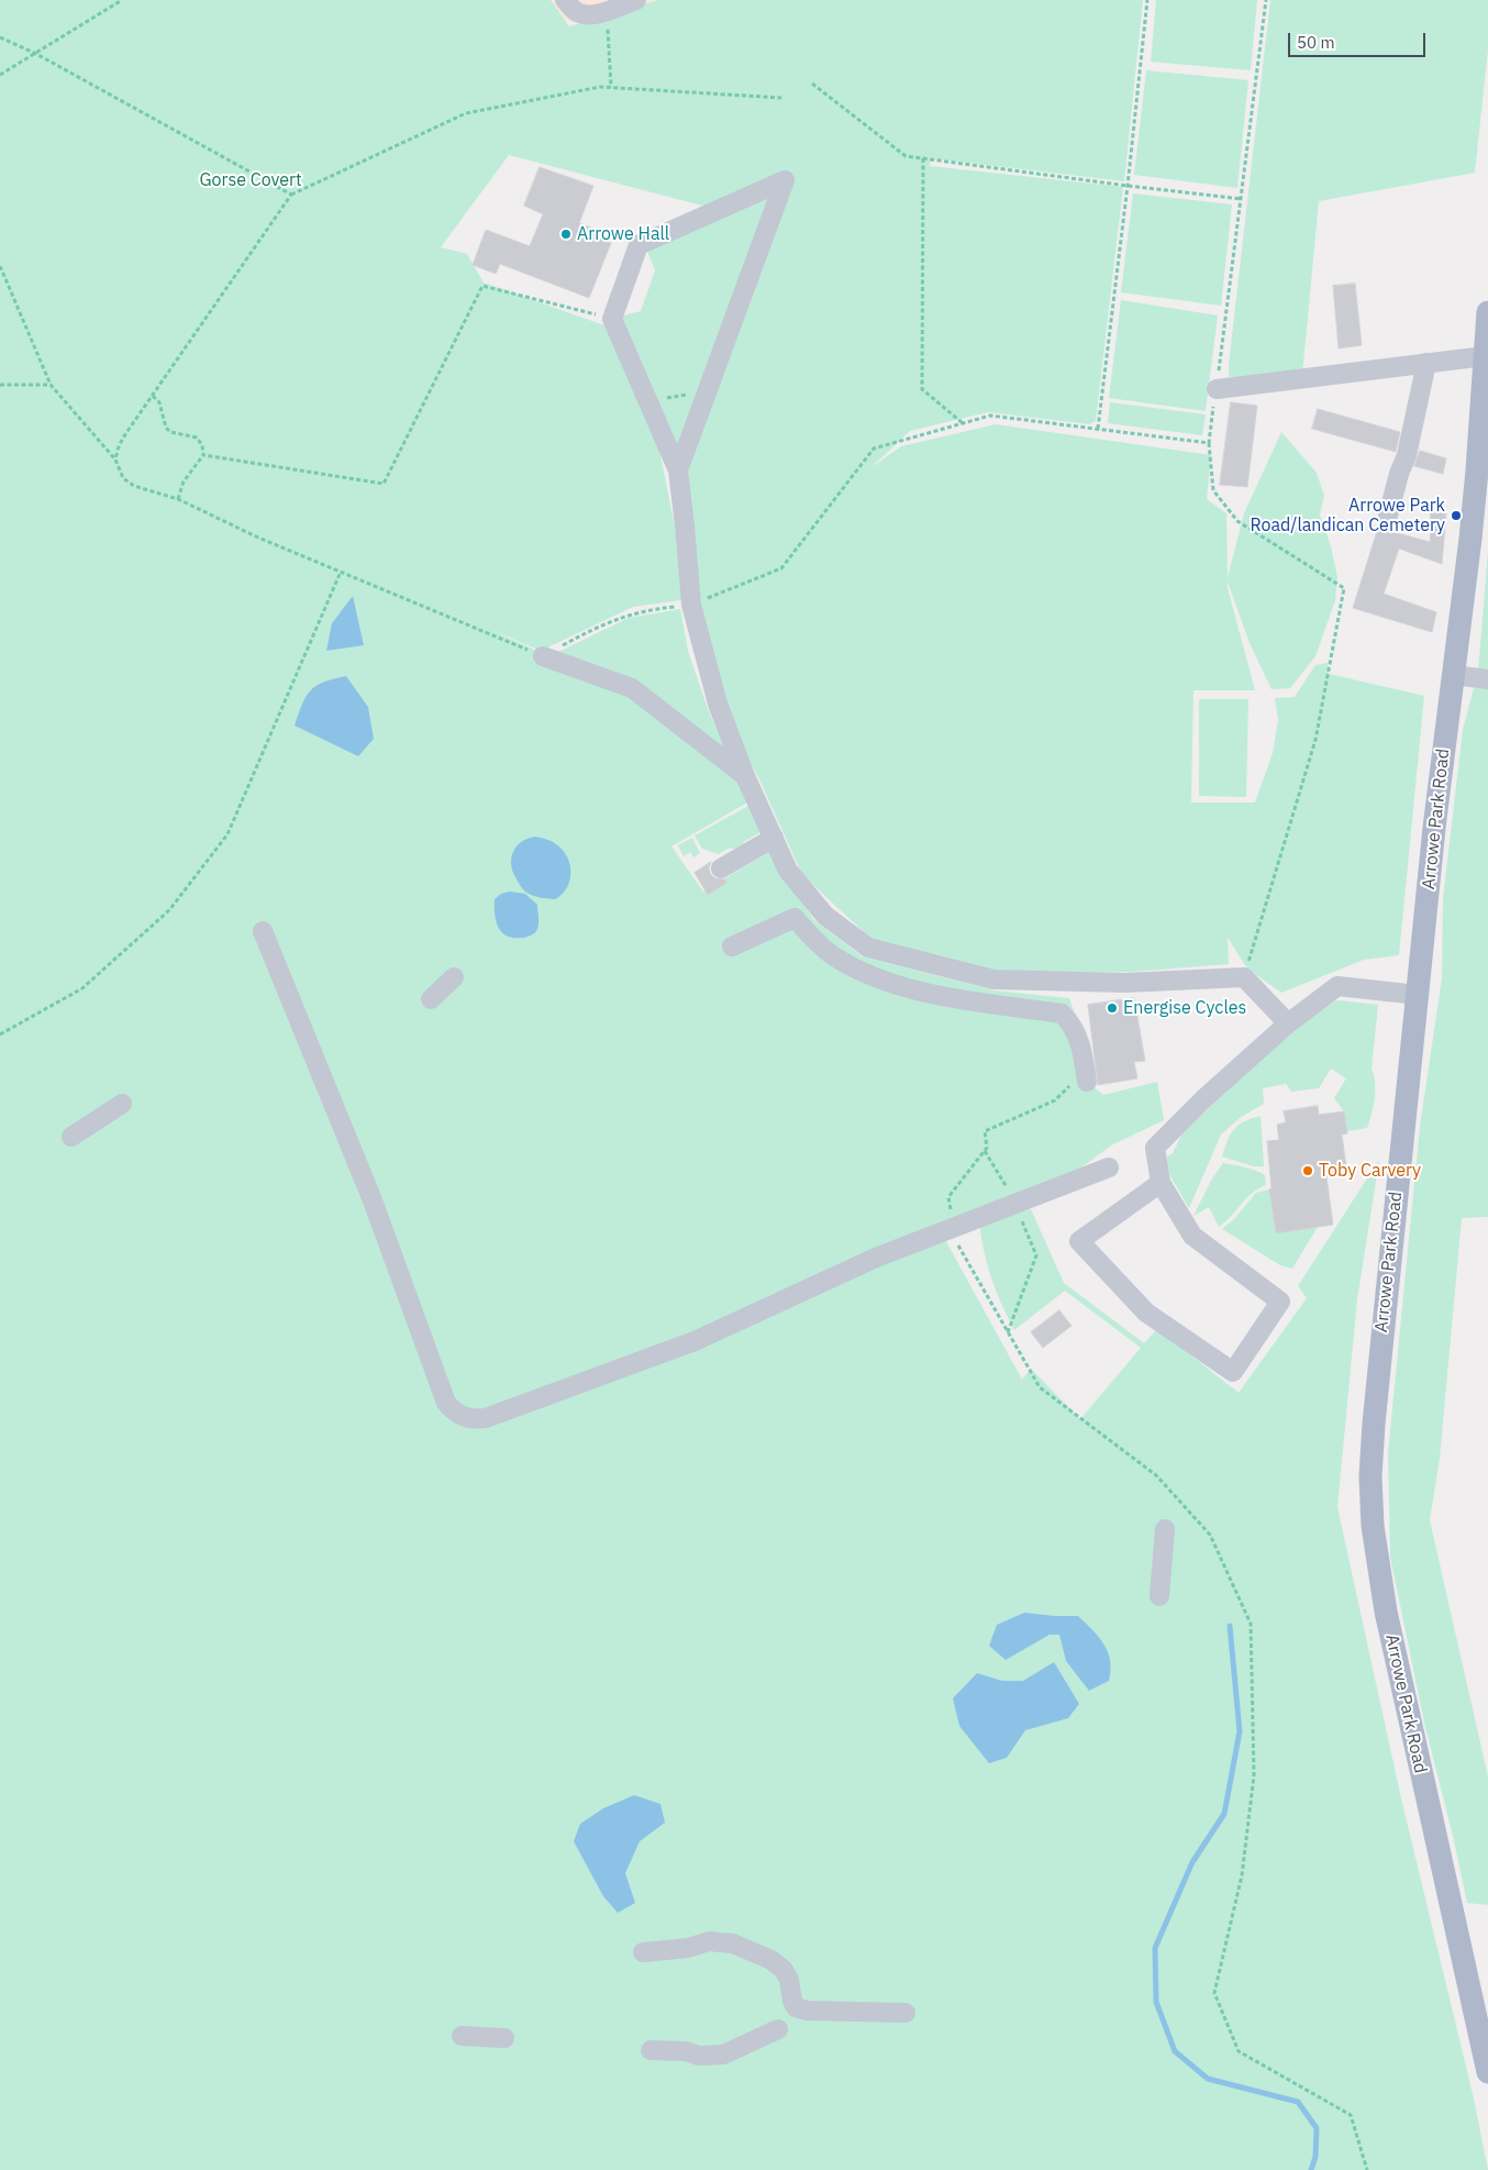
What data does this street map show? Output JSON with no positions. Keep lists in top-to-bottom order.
{
  "streets": {
    "main road": ["Arrowe Park Road"]
  },
  "parks": ["Gorse Covert"],
  "places": [
    "Arrowe Hall",
    "Arrowe Park Road/landican Cemetery",
    "Energise Cycles",
    "Toby Carvery"
  ],
  "scale_bar": "50 m"
}
